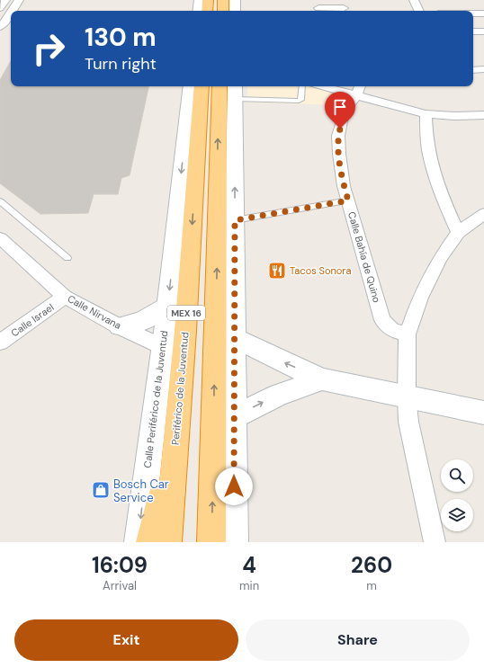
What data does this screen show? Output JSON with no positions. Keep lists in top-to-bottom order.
{
  "streets": {
    "highway": ["MEX 16", "Periférico de la Juventud"],
    "main road": ["Calle Periférico de la Juventud"],
    "street": ["Calle Bahía de Quino", "Calle Nirvana", "Calle Israel"]
  },
  "crossings": [
    ["Calle Nirvana", "Calle Israel"],
    ["Calle Nirvana", "Calle Periférico de la Juventud"]
  ],
  "places": {
    "restaurant": ["Tacos Sonora"],
    "shop": ["Bosch Car Service"]
  },
  "page": {
    "turn": ["130 m", "Turn right"],
    "eta": [
      "16:09",
      "Arrival",
      "4",
      "min",
      "260",
      "m"
    ],
    "buttons": ["Exit", "Share"]
  }
}
